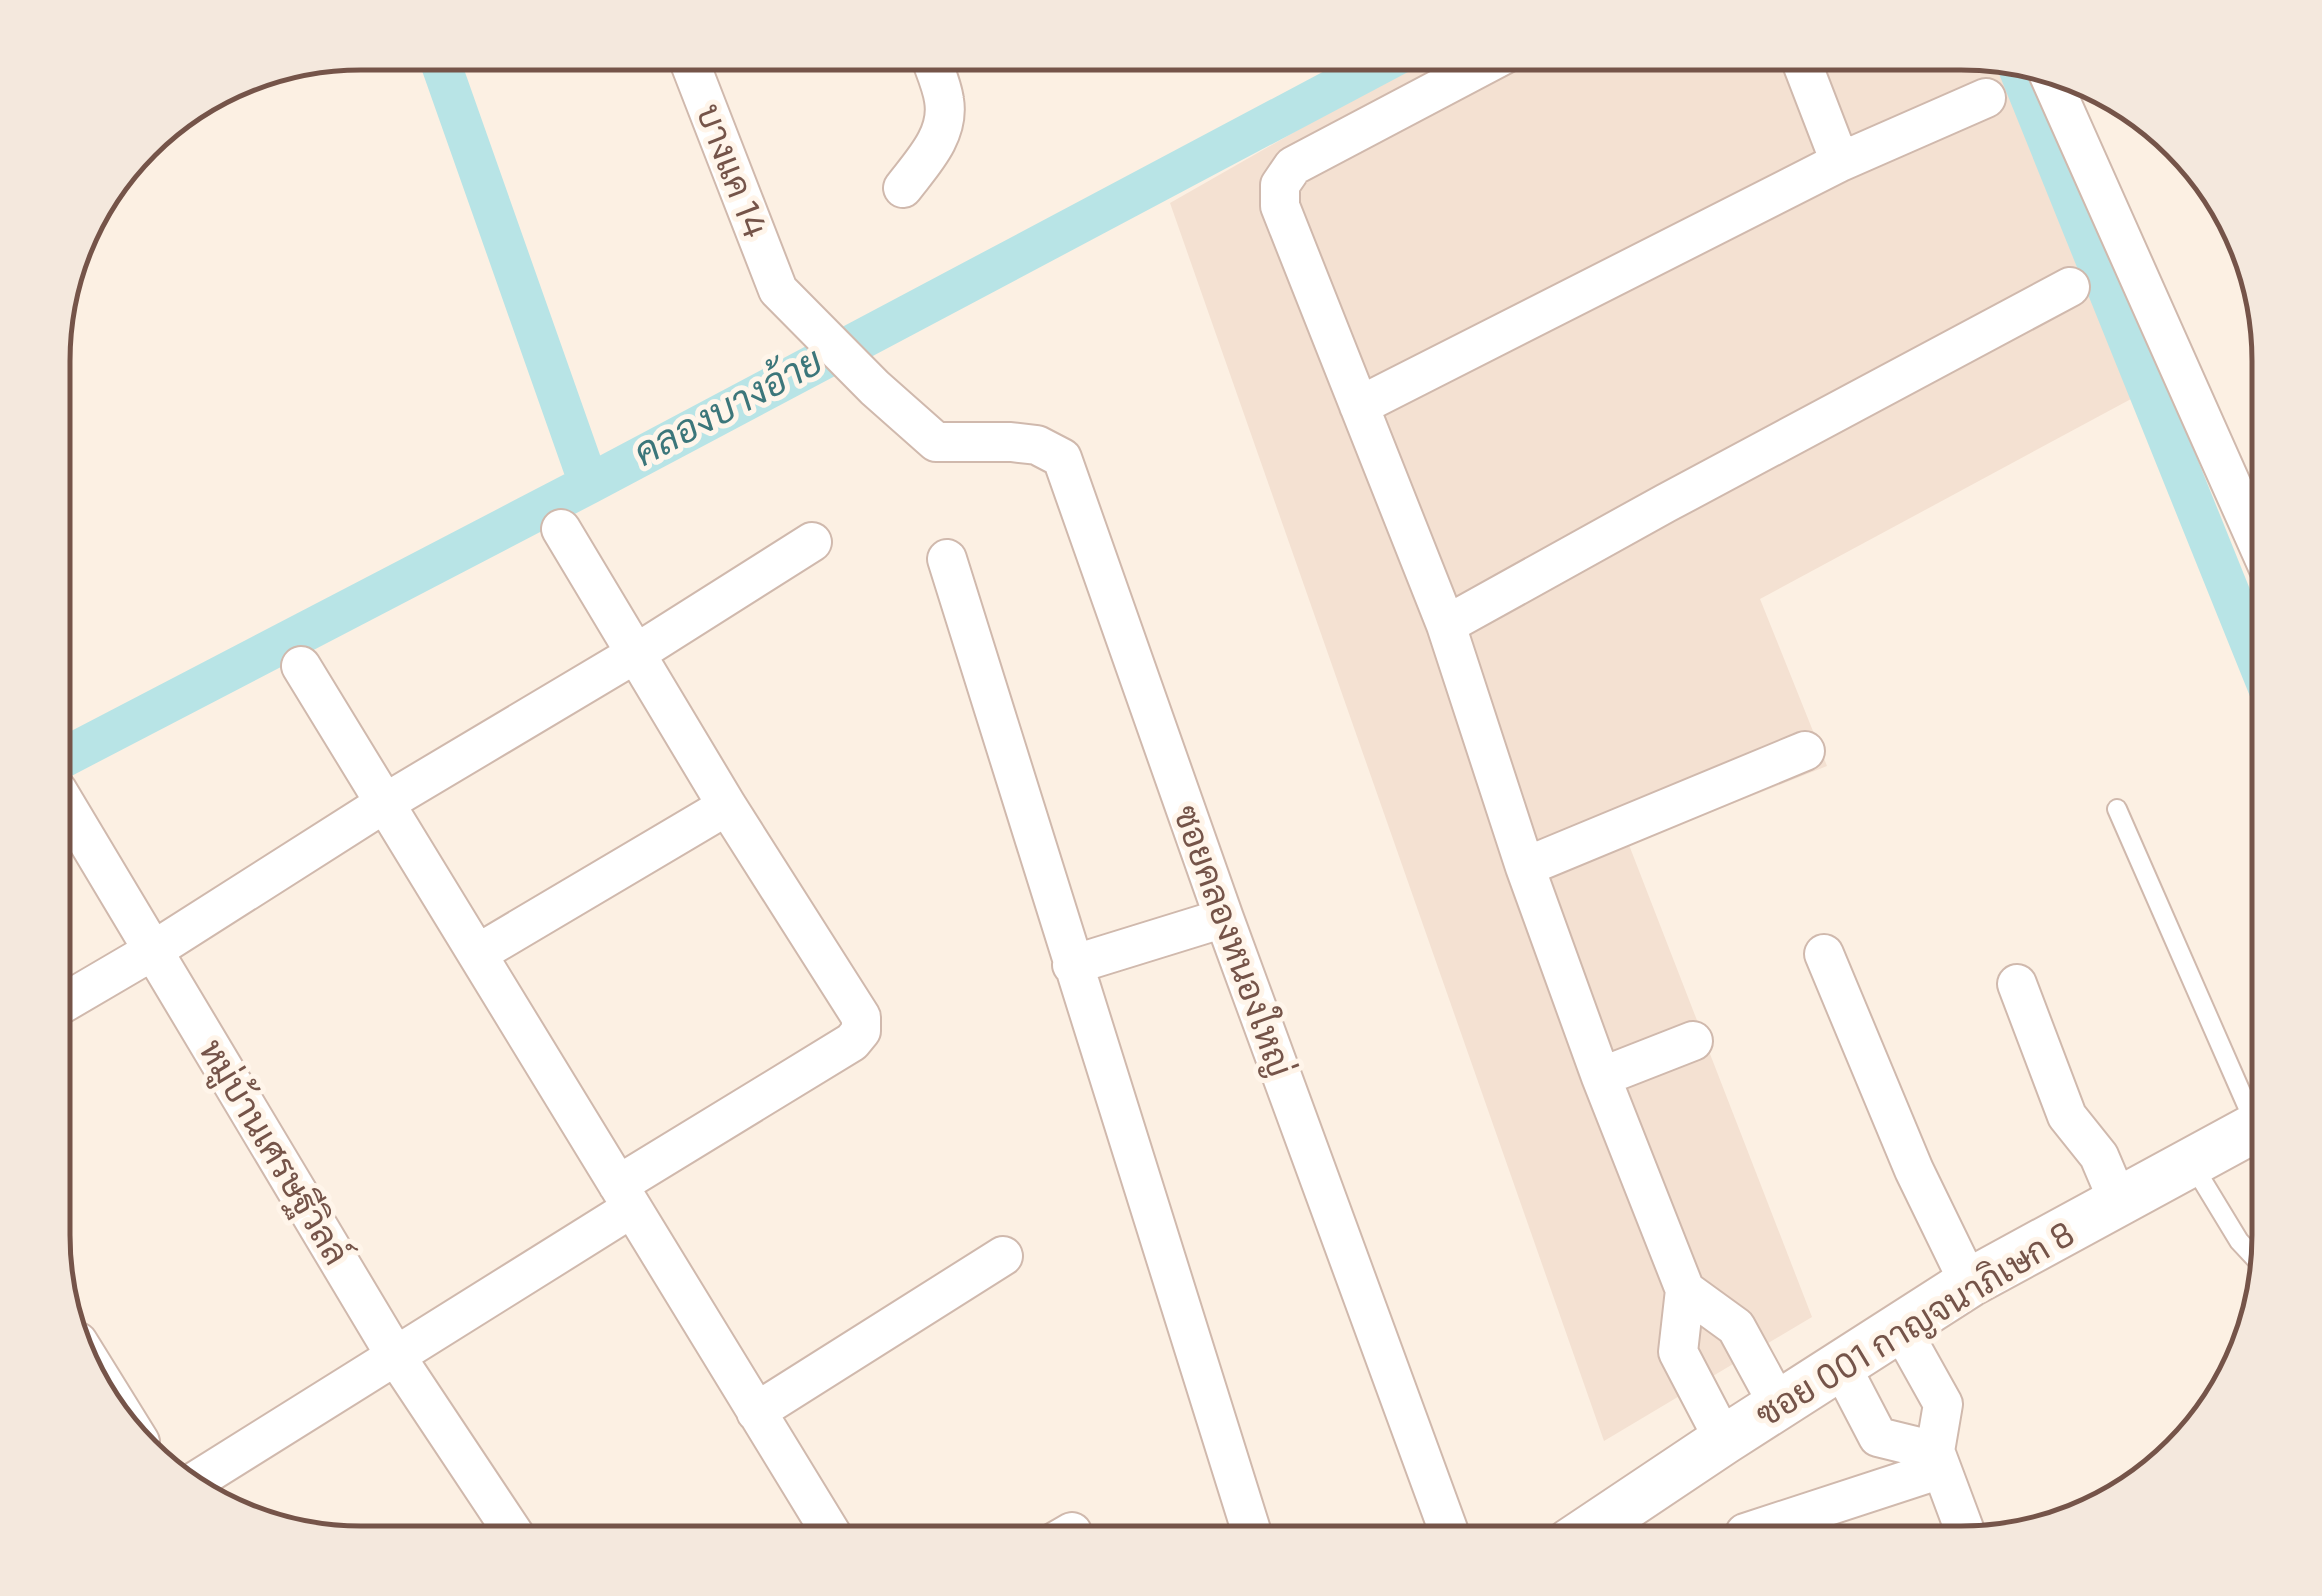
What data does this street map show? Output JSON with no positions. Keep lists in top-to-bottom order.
{
  "streets": {
    "street": [
      "บางแค 14",
      "ซอยคลองหนองใหญ่",
      "หมู่บ้านเศรษฐีวิลล์",
      "ซอย 001 กาญจนาภิเษก 8"
    ]
  },
  "crossings": [
    ["บางแค 14", "ซอยคลองหนองใหญ่"]
  ],
  "water": ["คลองบางอ้าย"]
}
